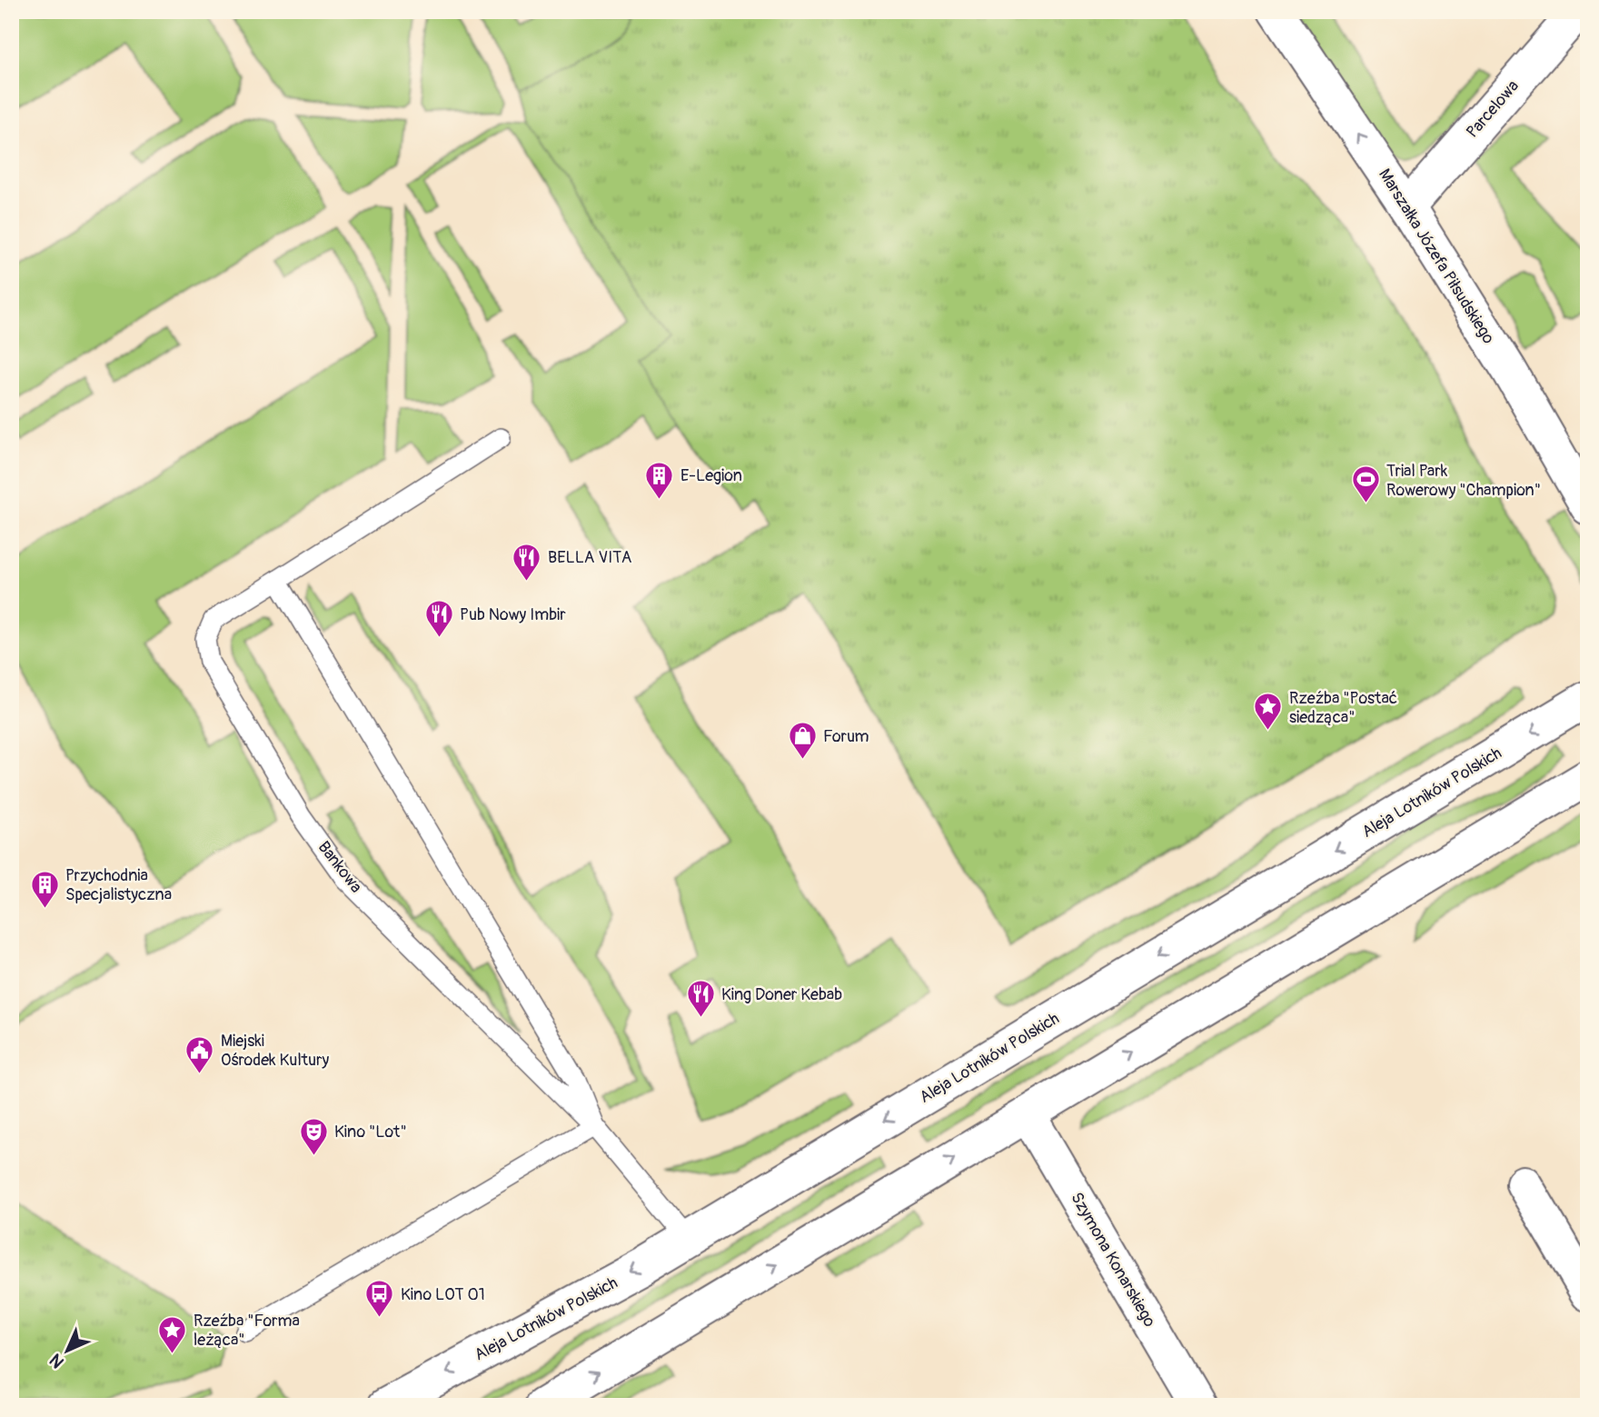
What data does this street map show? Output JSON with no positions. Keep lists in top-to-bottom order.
{
  "streets": {
    "street": [
      "Parcelowa",
      "Marszałka Józefa Piłsudskiego",
      "Aleja Lotników Polskich",
      "Szymona Konarskiego"
    ],
    "lane": ["Bankowa"]
  },
  "crossings": [
    ["Parcelowa", "Marszałka Józefa Piłsudskiego"],
    ["Aleja Lotników Polskich", "Bankowa"]
  ],
  "one_way": ["Marszałka Józefa Piłsudskiego"],
  "places": {
    "building": ["E-Legion", "Przychodnia Specjalistyczna"],
    "sports": ["Trial Park Rowerowy \"Champion\""],
    "restaurant": ["BELLA VITA", "Pub Nowy Imbir", "King Doner Kebab"],
    "place": ["Rzeźba \"Postać siedząca\"", "Rzeźba \"Forma leżąca\""],
    "shop": ["Forum"],
    "public building": ["Miejski Ośrodek Kultury"],
    "theatre": ["Kino \"Lot\""],
    "bus stop": ["Kino LOT 01"]
  },
  "north": "bottom left"
}
